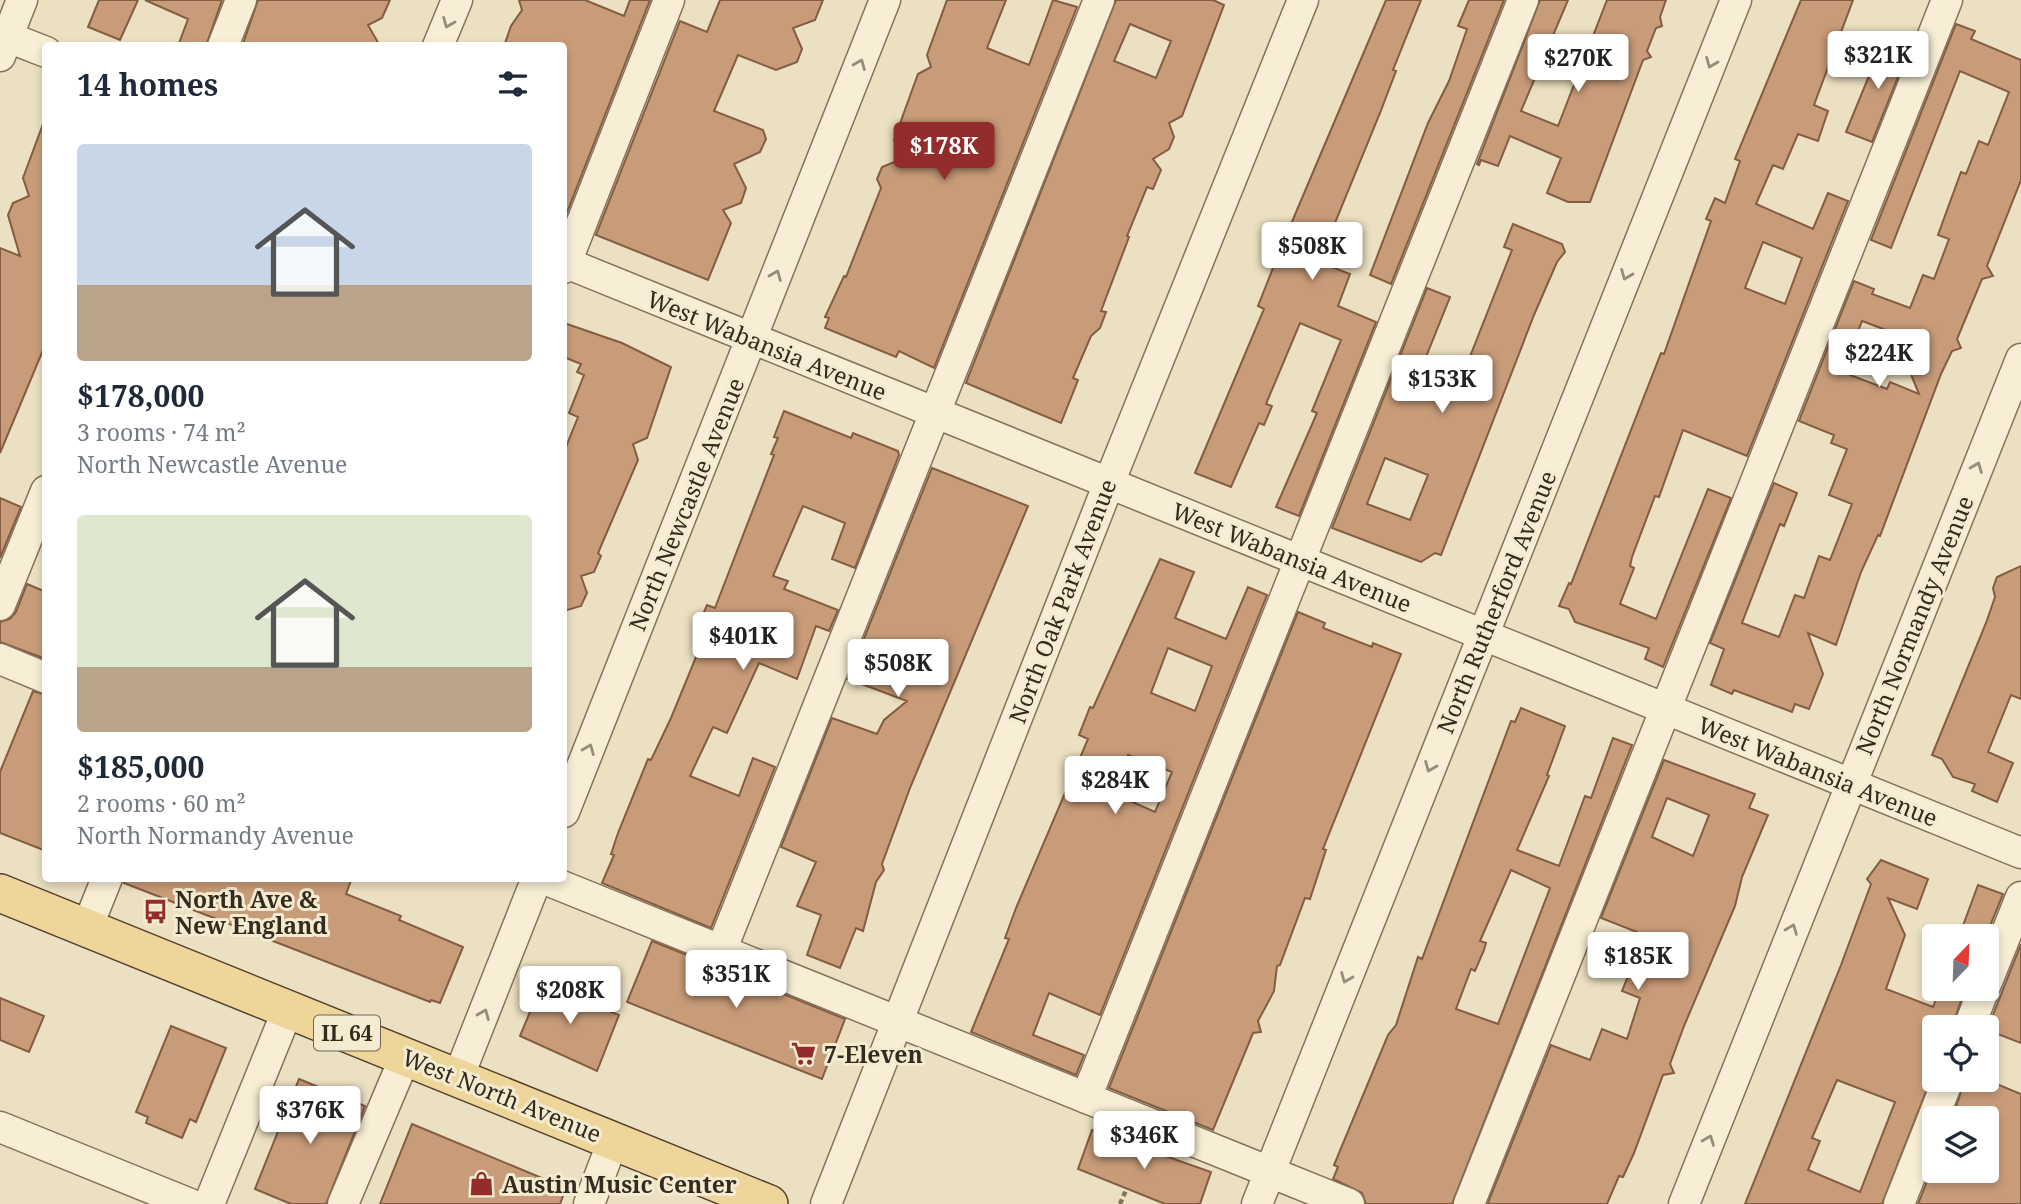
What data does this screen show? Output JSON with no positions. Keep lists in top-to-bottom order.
{
  "streets": {
    "main road": ["IL 64", "West North Avenue"],
    "street": [
      "West Wabansia Avenue",
      "North Newcastle Avenue",
      "North Oak Park Avenue",
      "North Rutherford Avenue",
      "North Normandy Avenue"
    ]
  },
  "crossings": [
    ["West Wabansia Avenue", "North Newcastle Avenue"],
    ["West Wabansia Avenue", "North Oak Park Avenue"],
    ["West Wabansia Avenue", "North Rutherford Avenue"],
    ["West Wabansia Avenue", "North Normandy Avenue"]
  ],
  "places": {
    "bus stop": ["North Ave & New England"],
    "supermarket": ["7-Eleven"],
    "shop": ["Austin Music Center"]
  },
  "north": "top right",
  "page": {
    "price": [
      "$321K",
      "$270K",
      "$178K",
      "$508K",
      "$224K",
      "$153K",
      "$401K",
      "$508K",
      "$284K",
      "$185K",
      "$351K",
      "$208K",
      "$376K",
      "$346K"
    ],
    "heading": "14 homes",
    "list": [
      {
        "name": "$178,000",
        "note": "3 rooms · 74 m² · North Newcastle Avenue"
      },
      {
        "name": "$185,000",
        "note": "2 rooms · 60 m² · North Normandy Avenue"
      }
    ]
  }
}
